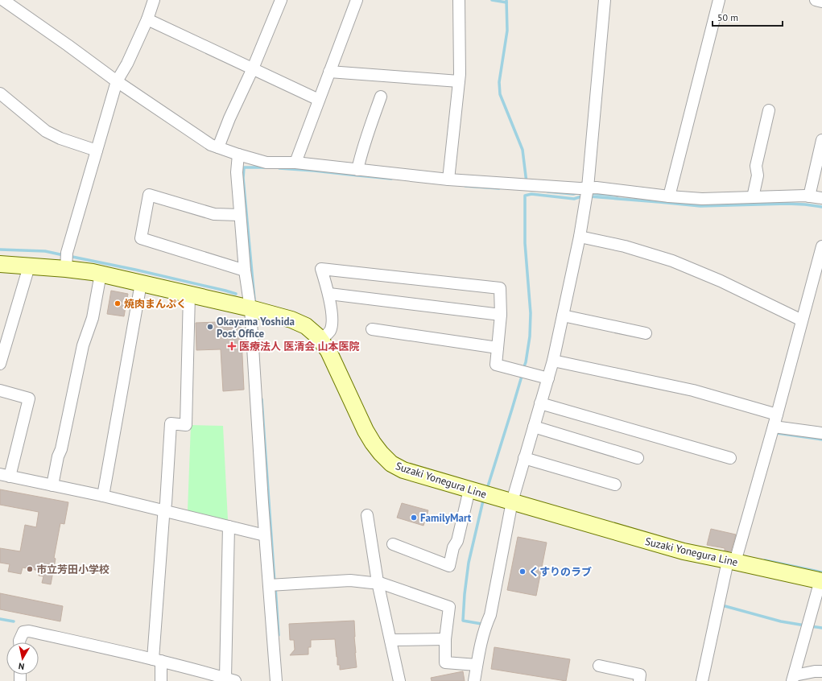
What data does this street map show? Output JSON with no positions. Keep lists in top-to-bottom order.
{
  "streets": {
    "main road": ["Suzaki Yonegura Line"]
  },
  "places": {
    "other": [
      "焼肉まんぷく",
      "Okayama Yoshida Post Office",
      "FamilyMart",
      "市立芳田小学校",
      "くすりのラブ"
    ],
    "health": ["医療法人 医清会 山本医院"]
  },
  "scale_bar": "50 m",
  "north": "bottom"
}
